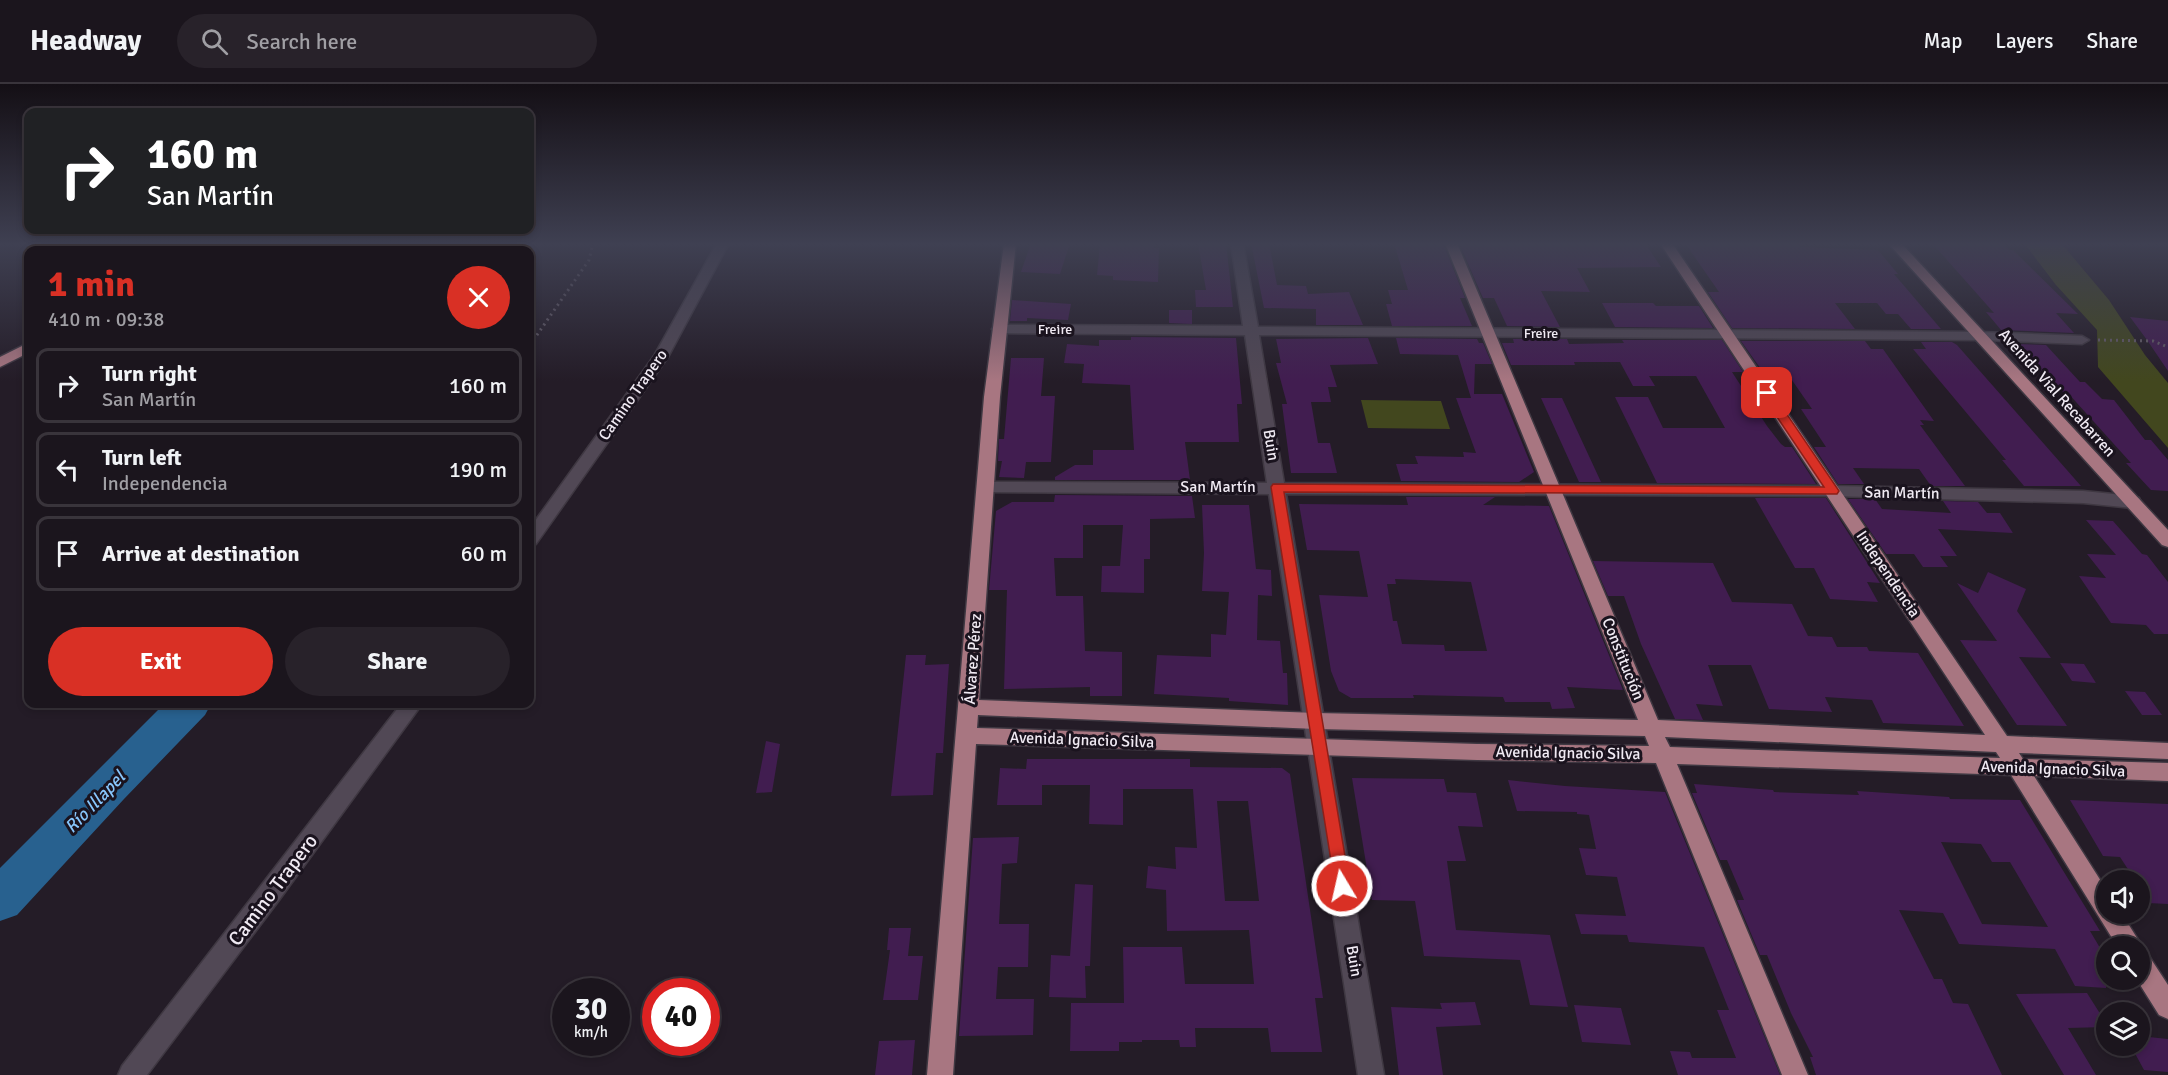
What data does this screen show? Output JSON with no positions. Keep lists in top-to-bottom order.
{
  "streets": {
    "main road": [
      "Avenida Vial Recabarren",
      "Independencia",
      "Álvarez Pérez",
      "Constitución",
      "Avenida Ignacio Silva"
    ],
    "street": [
      "Freire",
      "Camino Trapero",
      "Buin",
      "San Martín"
    ]
  },
  "crossings": [
    ["Freire", "Avenida Vial Recabarren"],
    ["Freire", "Buin"],
    ["Freire", "Independencia"],
    ["Freire", "Álvarez Pérez"],
    ["Freire", "Constitución"],
    ["Avenida Vial Recabarren", "San Martín"],
    ["Buin", "San Martín"],
    ["Buin", "Avenida Ignacio Silva"],
    ["San Martín", "Independencia"],
    ["San Martín", "Álvarez Pérez"],
    ["San Martín", "Constitución"],
    ["Independencia", "Avenida Ignacio Silva"],
    ["Álvarez Pérez", "Avenida Ignacio Silva"],
    ["Constitución", "Avenida Ignacio Silva"]
  ],
  "water": ["Río Illapel"],
  "page": {
    "header": "Headway",
    "search": "Search here",
    "nav": ["Map", "Layers", "Share"],
    "turn": ["160 m", "San Martín"],
    "heading": ["1 min", "410 m · 09:38"],
    "list": [
      {
        "name": "Turn right",
        "note": "San Martín",
        "value": "160 m"
      },
      {
        "name": "Turn left",
        "note": "Independencia",
        "value": "190 m"
      },
      {
        "name": "Arrive at destination",
        "value": "60 m"
      }
    ],
    "buttons": ["Exit", "Share"],
    "speed": "30 km/h",
    "limit": "40"
  }
}
